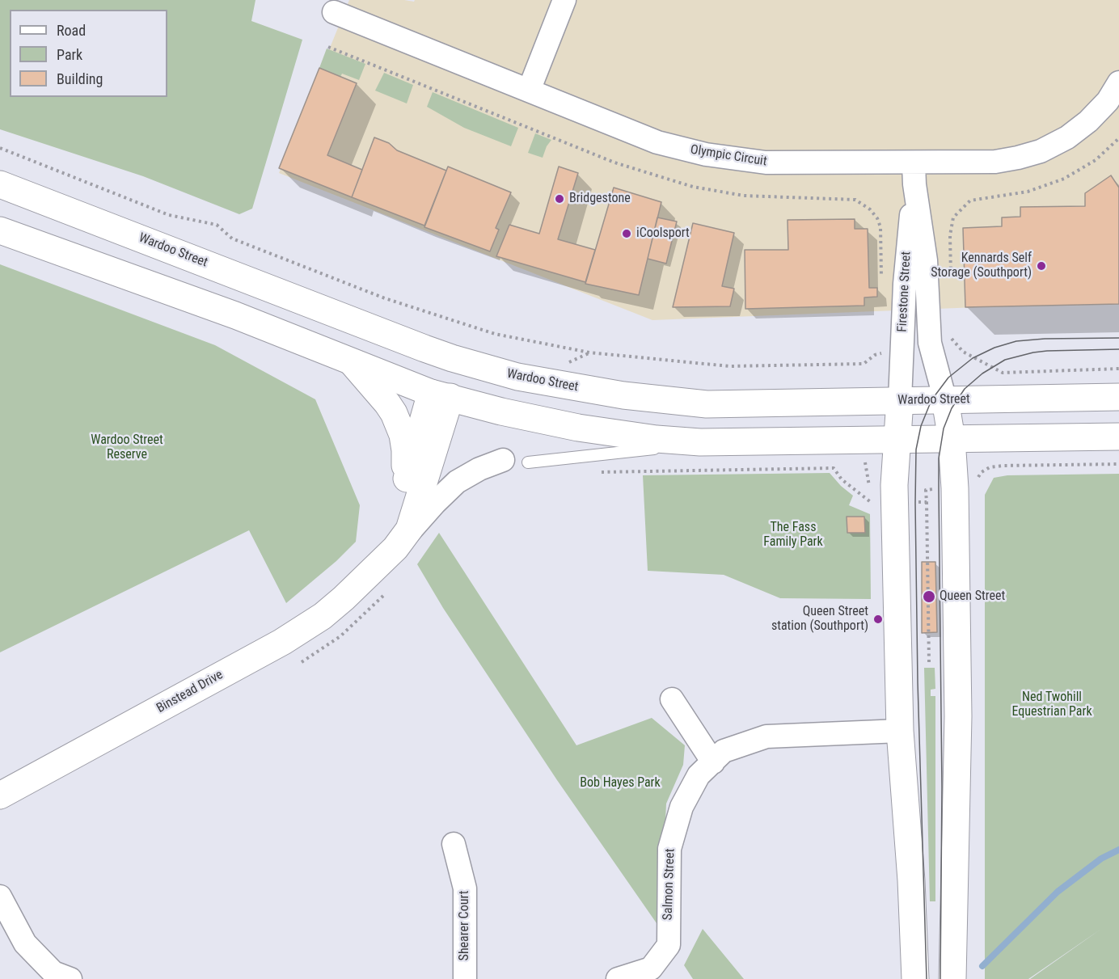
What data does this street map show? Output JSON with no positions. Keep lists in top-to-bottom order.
{
  "streets": {
    "main road": ["Wardoo Street", "Binstead Drive"],
    "street": [
      "Olympic Circuit",
      "Firestone Street",
      "Salmon Street",
      "Shearer Court"
    ]
  },
  "crossings": [
    ["Olympic Circuit", "Firestone Street"],
    ["Wardoo Street", "Firestone Street"]
  ],
  "parks": [
    "Wardoo Street Reserve",
    "The Fass Family Park",
    "Ned Twohill Equestrian Park",
    "Bob Hayes Park"
  ],
  "places": [
    "Bridgestone",
    "iCoolsport",
    "Kennards Self Storage (Southport)",
    "Queen Street",
    "Queen Street station (Southport)"
  ],
  "legend": ["Road", "Park", "Building"]
}
